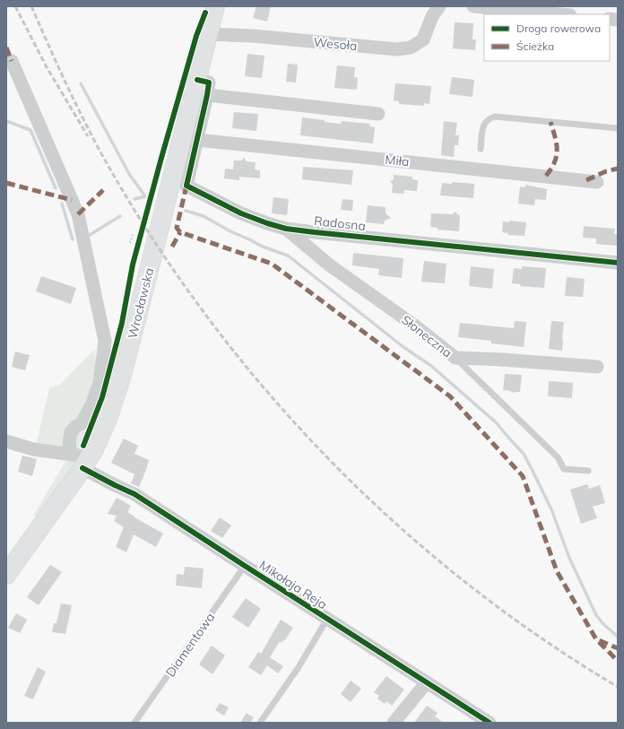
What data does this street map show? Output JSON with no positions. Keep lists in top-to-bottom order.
{
  "streets": {
    "main road": ["Wrocławska"],
    "street": [
      "Wesoła",
      "Miła",
      "Radosna",
      "Słoneczna",
      "Mikołaja Reja"
    ],
    "lane": ["Diamentowa"]
  },
  "crossings": [
    ["Wesoła", "Wrocławska"],
    ["Miła", "Radosna"],
    ["Radosna", "Wrocławska"],
    ["Radosna", "Słoneczna"],
    ["Wrocławska", "Mikołaja Reja"],
    ["Mikołaja Reja", "Diamentowa"]
  ],
  "legend": ["Droga rowerowa", "Ścieżka"]
}
